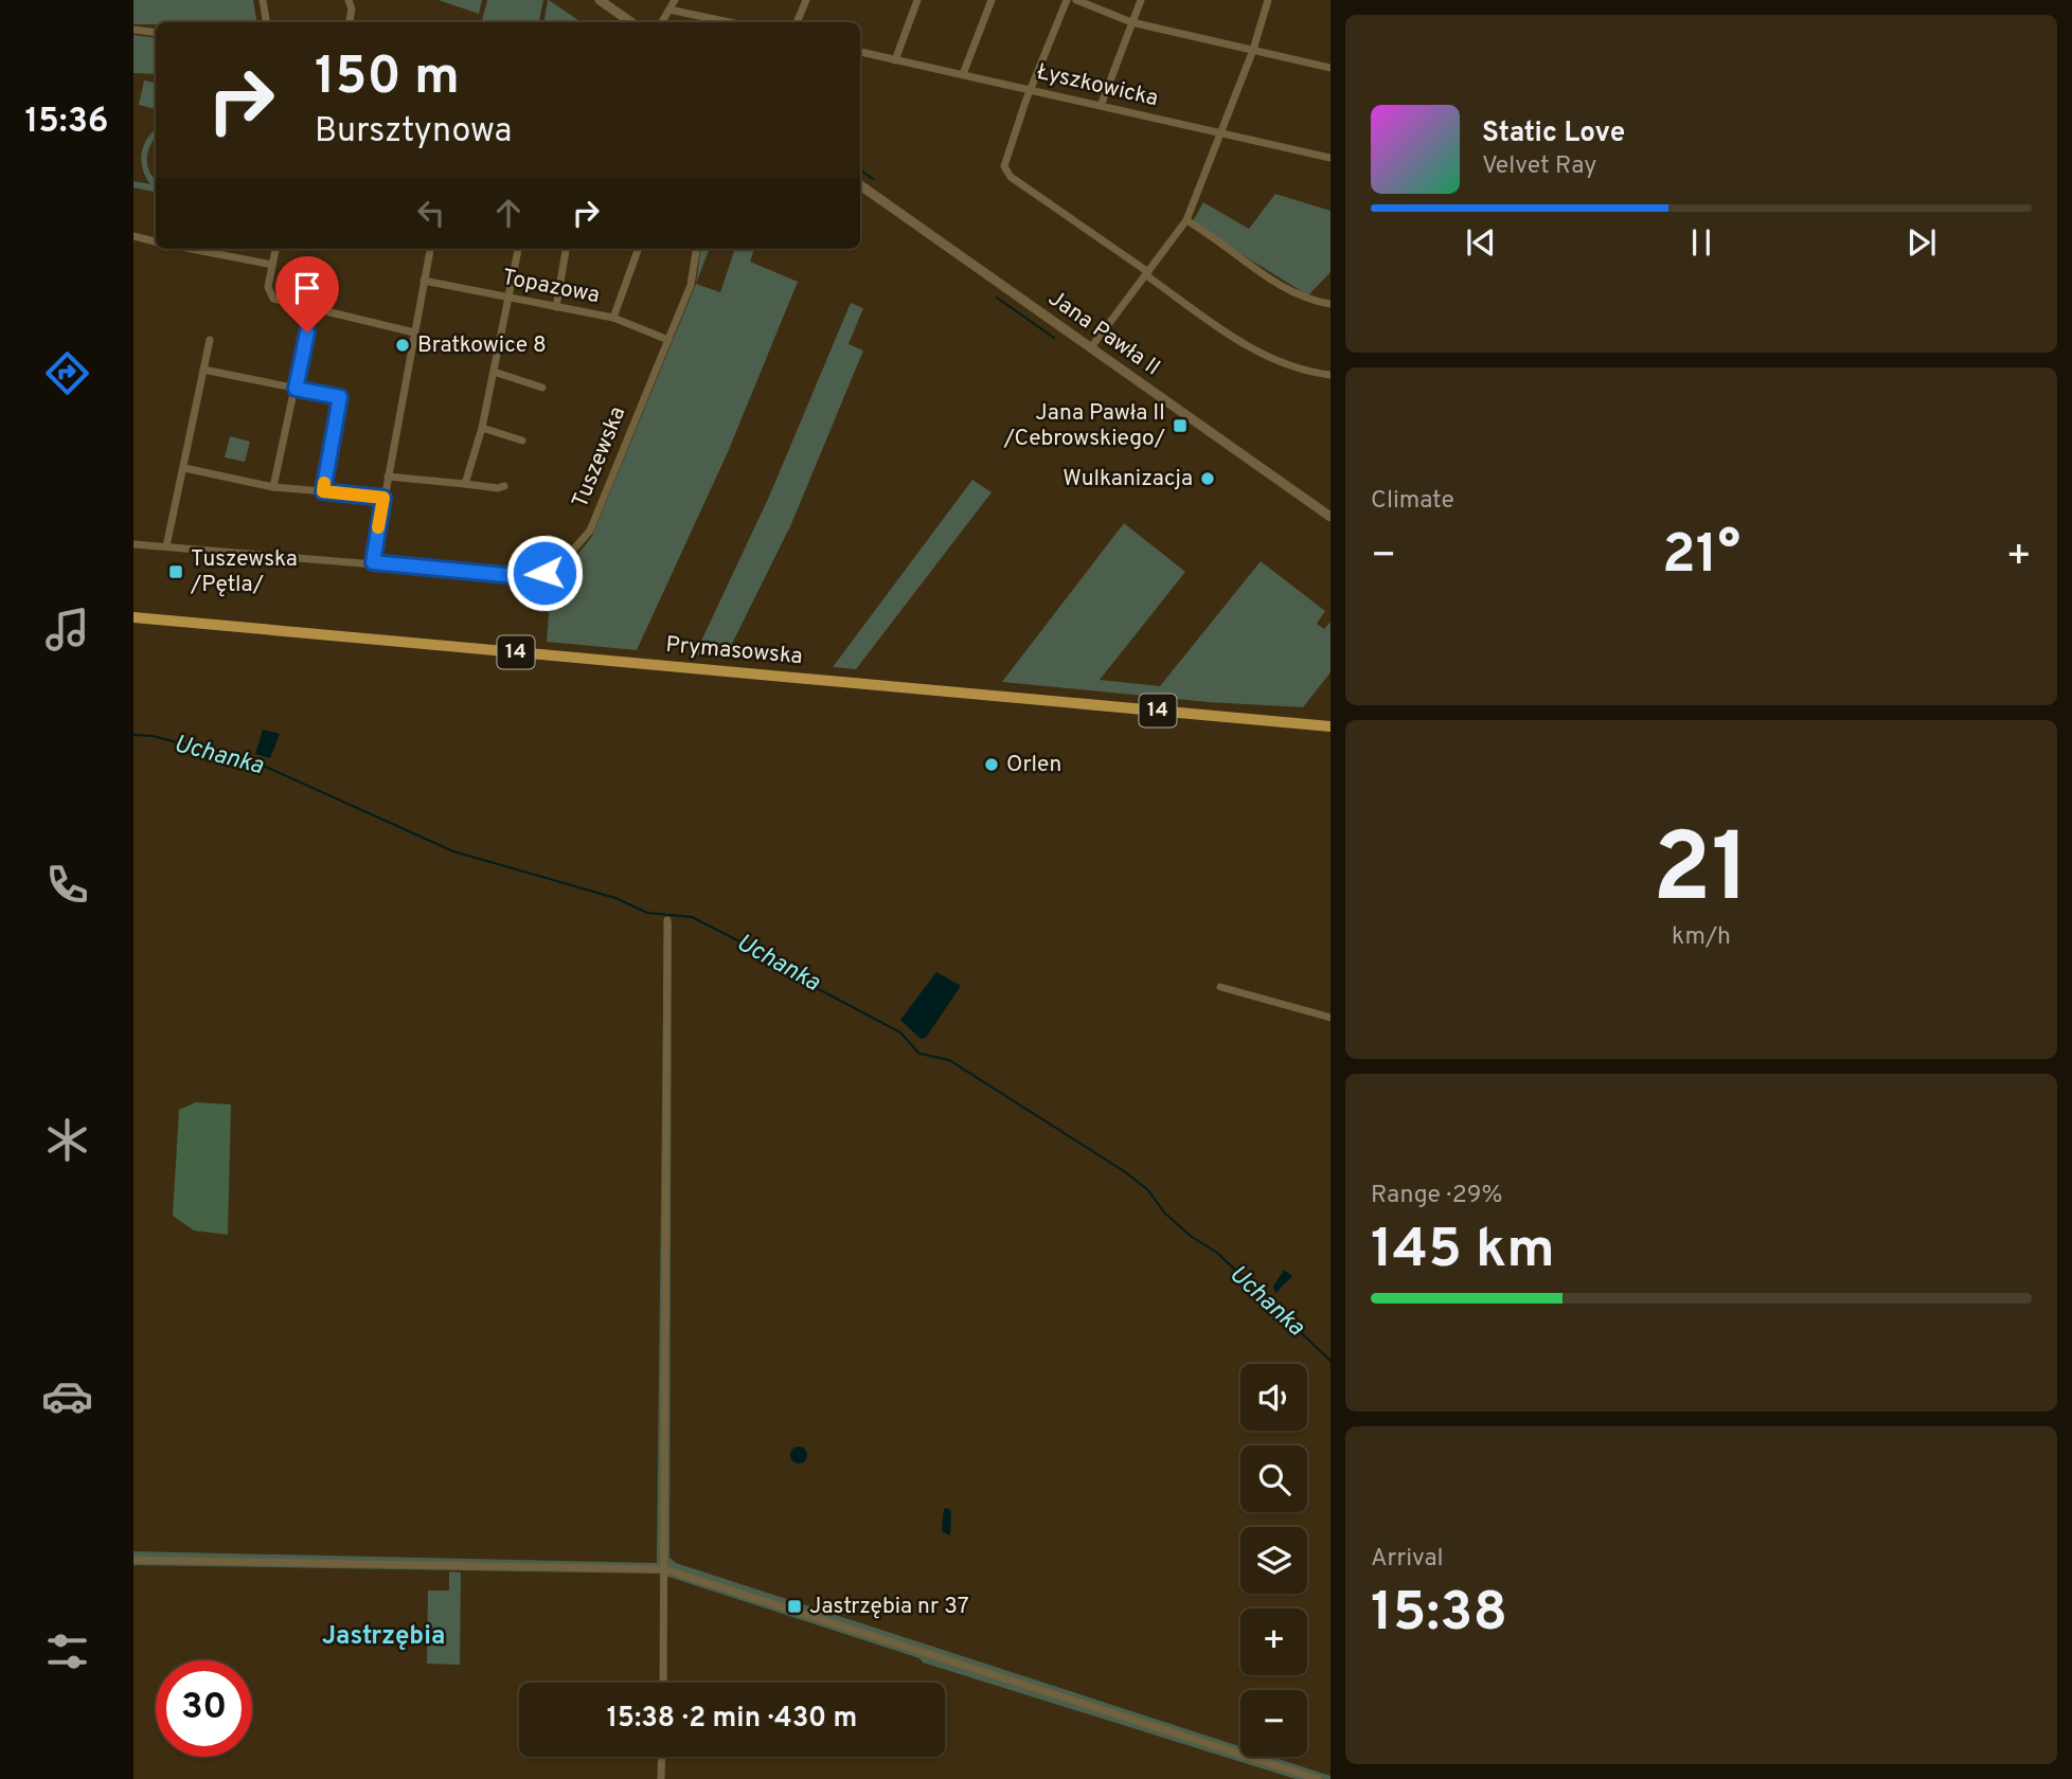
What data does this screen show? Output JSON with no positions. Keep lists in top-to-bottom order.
{
  "streets": {
    "main road": ["Prymasowska", "14"],
    "street": [
      "Łyszkowicka",
      "Topazowa",
      "Jana Pawła II",
      "Tuszewska"
    ]
  },
  "crossings": [
    ["Topazowa", "Tuszewska"]
  ],
  "districts": ["Jastrzębia"],
  "water": ["Uchanka"],
  "places": {
    "other": ["Bratkowice 8", "Wulkanizacja", "Orlen"],
    "transit": ["Jana Pawła II /Cebrowskiego/", "Tuszewska /Pętla/", "Jastrzębia nr 37"]
  },
  "page": {
    "tabs": "15:36",
    "turn": ["150 m", "Bursztynowa"],
    "song": ["Static Love", "Velvet Ray"],
    "tile": [
      "Climate",
      ["21", "km/h"],
      ["Range · 29%", "145 km"],
      ["Arrival", "15:38"]
    ],
    "heat": ["−", "21°", "+"],
    "map_buttons": ["+", "−"],
    "limit": "30",
    "trip": "15:38 · 2 min · 430 m"
  }
}
